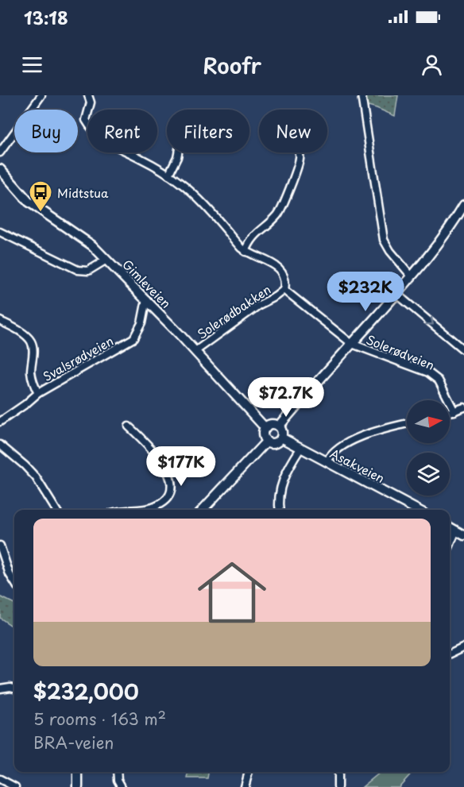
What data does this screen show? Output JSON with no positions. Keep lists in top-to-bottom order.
{
  "streets": {
    "main road": ["Gimleveien", "Asakveien"],
    "street": ["Solerødbakken", "Solerødveien", "Svalsrødveien"]
  },
  "crossings": [
    ["Gimleveien", "Solerødbakken"],
    ["Gimleveien", "Svalsrødveien"],
    ["Gimleveien", "Asakveien"],
    ["Solerødbakken", "Solerødveien"]
  ],
  "places": {
    "bus stop": ["Midtstua"]
  },
  "north": "right",
  "page": {
    "status": "13:18",
    "header": "Roofr",
    "chip": [
      "Buy",
      "Rent",
      "Filters",
      "New"
    ],
    "price": ["$232K", "$72.7K", "$177K"],
    "list": [
      {
        "name": "$232,000",
        "note": "5 rooms · 163 m² · BRA-veien"
      }
    ]
  }
}
